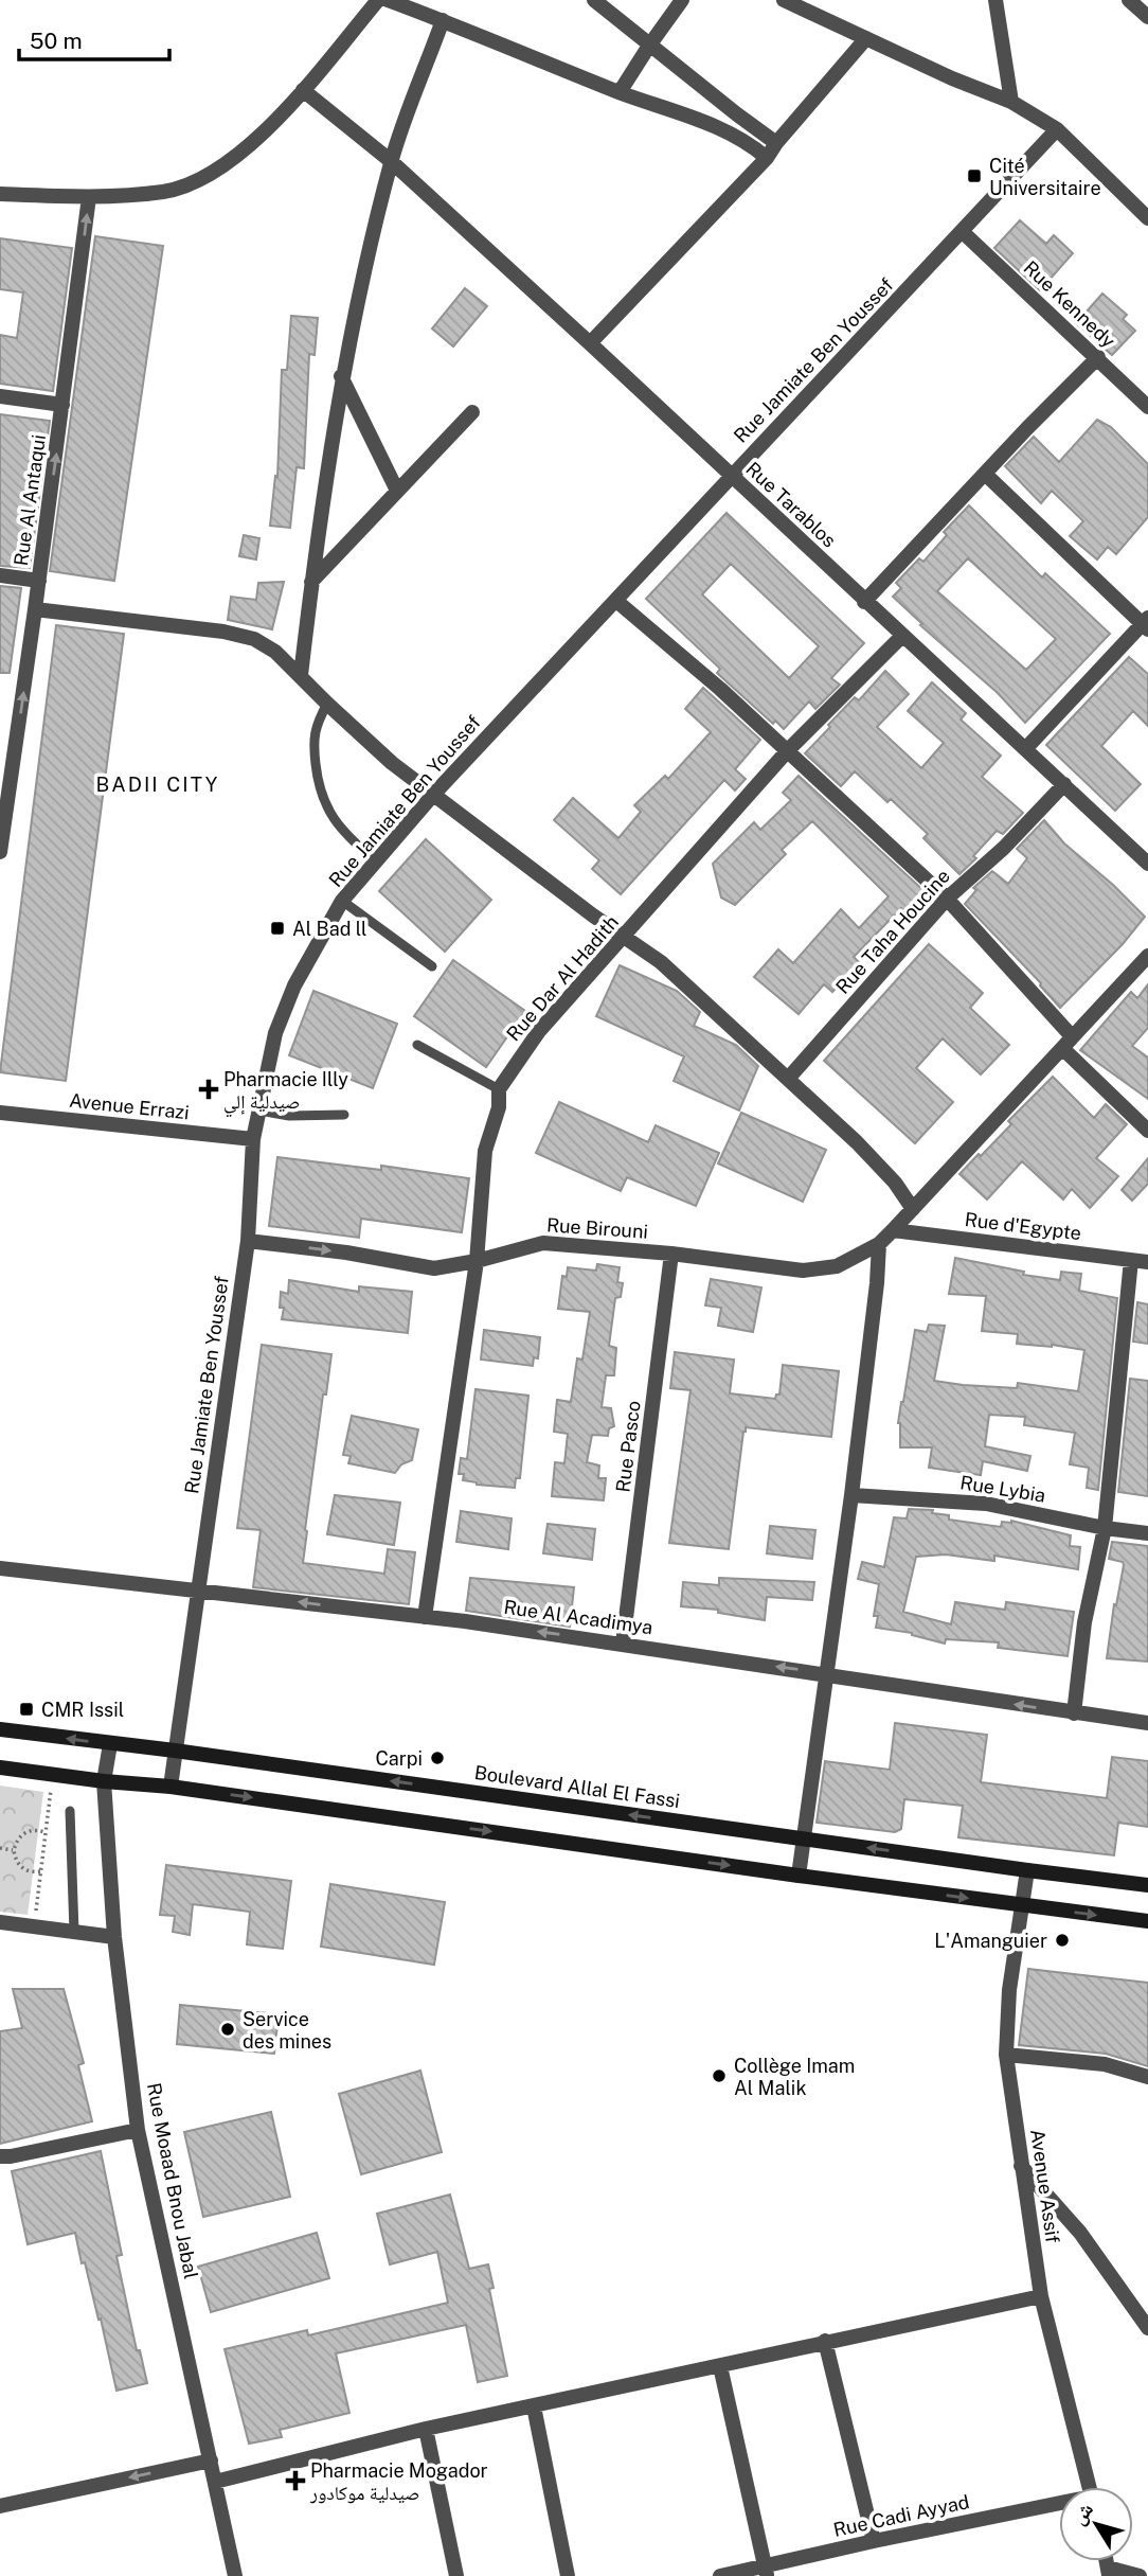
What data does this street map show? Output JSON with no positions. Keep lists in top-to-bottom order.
{
  "streets": {
    "main road": ["Boulevard Allal El Fassi"],
    "street": [
      "Rue Kennedy",
      "Rue Jamiate Ben Youssef",
      "Rue Al Antaqui",
      "Rue Tarablos",
      "Rue Taha Houcine",
      "Rue Dar Al Hadith",
      "Avenue Errazi",
      "Rue d'Egypte",
      "Rue Birouni",
      "Rue Pasco",
      "Rue Lybia",
      "Rue Al Acadimya",
      "Rue Moaad Bnou Jabal",
      "Avenue Assif",
      "Rue Cadi Ayyad"
    ]
  },
  "crossings": [
    ["Rue Kennedy", "Rue Jamiate Ben Youssef"],
    ["Rue Jamiate Ben Youssef", "Rue Tarablos"],
    ["Rue Jamiate Ben Youssef", "Avenue Errazi"],
    ["Rue Jamiate Ben Youssef", "Rue Birouni"],
    ["Rue Jamiate Ben Youssef", "Rue Al Acadimya"],
    ["Rue Jamiate Ben Youssef", "Boulevard Allal El Fassi"],
    ["Rue Tarablos", "Rue Taha Houcine"],
    ["Rue Tarablos", "Rue Dar Al Hadith"],
    ["Rue Dar Al Hadith", "Rue Birouni"],
    ["Rue Dar Al Hadith", "Rue Al Acadimya"],
    ["Rue d'Egypte", "Rue Birouni"],
    ["Rue Birouni", "Rue Pasco"],
    ["Rue Pasco", "Rue Al Acadimya"],
    ["Boulevard Allal El Fassi", "Rue Moaad Bnou Jabal"],
    ["Boulevard Allal El Fassi", "Avenue Assif"]
  ],
  "one_way": ["Rue Al Antaqui", "Rue Al Acadimya"],
  "districts": ["BADII CITY"],
  "places": {
    "transit": ["Cité Universitaire", "Al Bad ll", "CMR Issil"],
    "health": ["Pharmacie Illy صيدلية إلي", "Pharmacie Mogador صيدلية موكادور"],
    "other": [
      "Carpi",
      "L'Amanguier",
      "Service des mines",
      "Collège Imam Al Malik"
    ]
  },
  "scale_bar": "50 m",
  "north": "top left"
}
